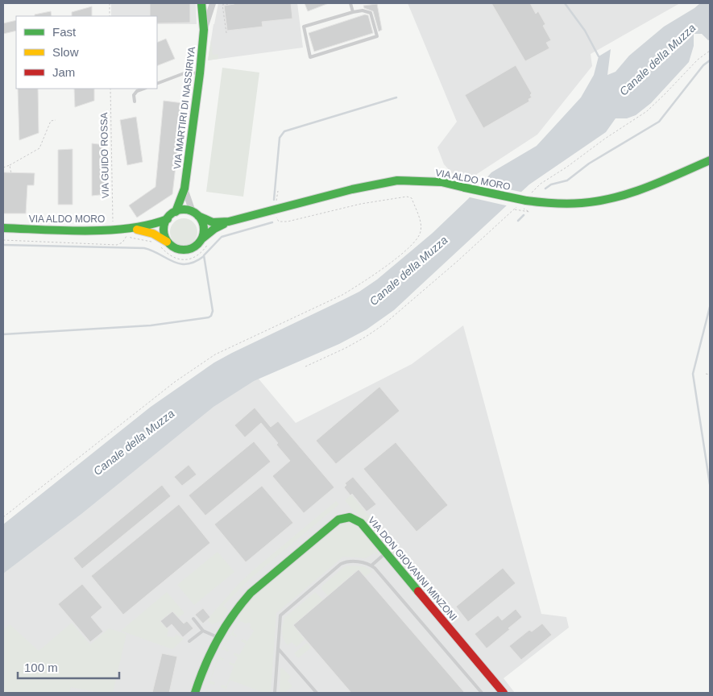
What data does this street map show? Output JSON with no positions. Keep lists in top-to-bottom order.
{
  "streets": {
    "street": ["VIA MARTIRI DI NASSIRIYA", "VIA ALDO MORO", "VIA DON GIOVANNI MINZONI"],
    "path": ["VIA GUIDO ROSSA"]
  },
  "crossings": [
    ["VIA MARTIRI DI NASSIRIYA", "VIA ALDO MORO"]
  ],
  "water": ["Canale della Muzza"],
  "legend": ["Fast", "Slow", "Jam"],
  "scale_bar": "100 m"
}
